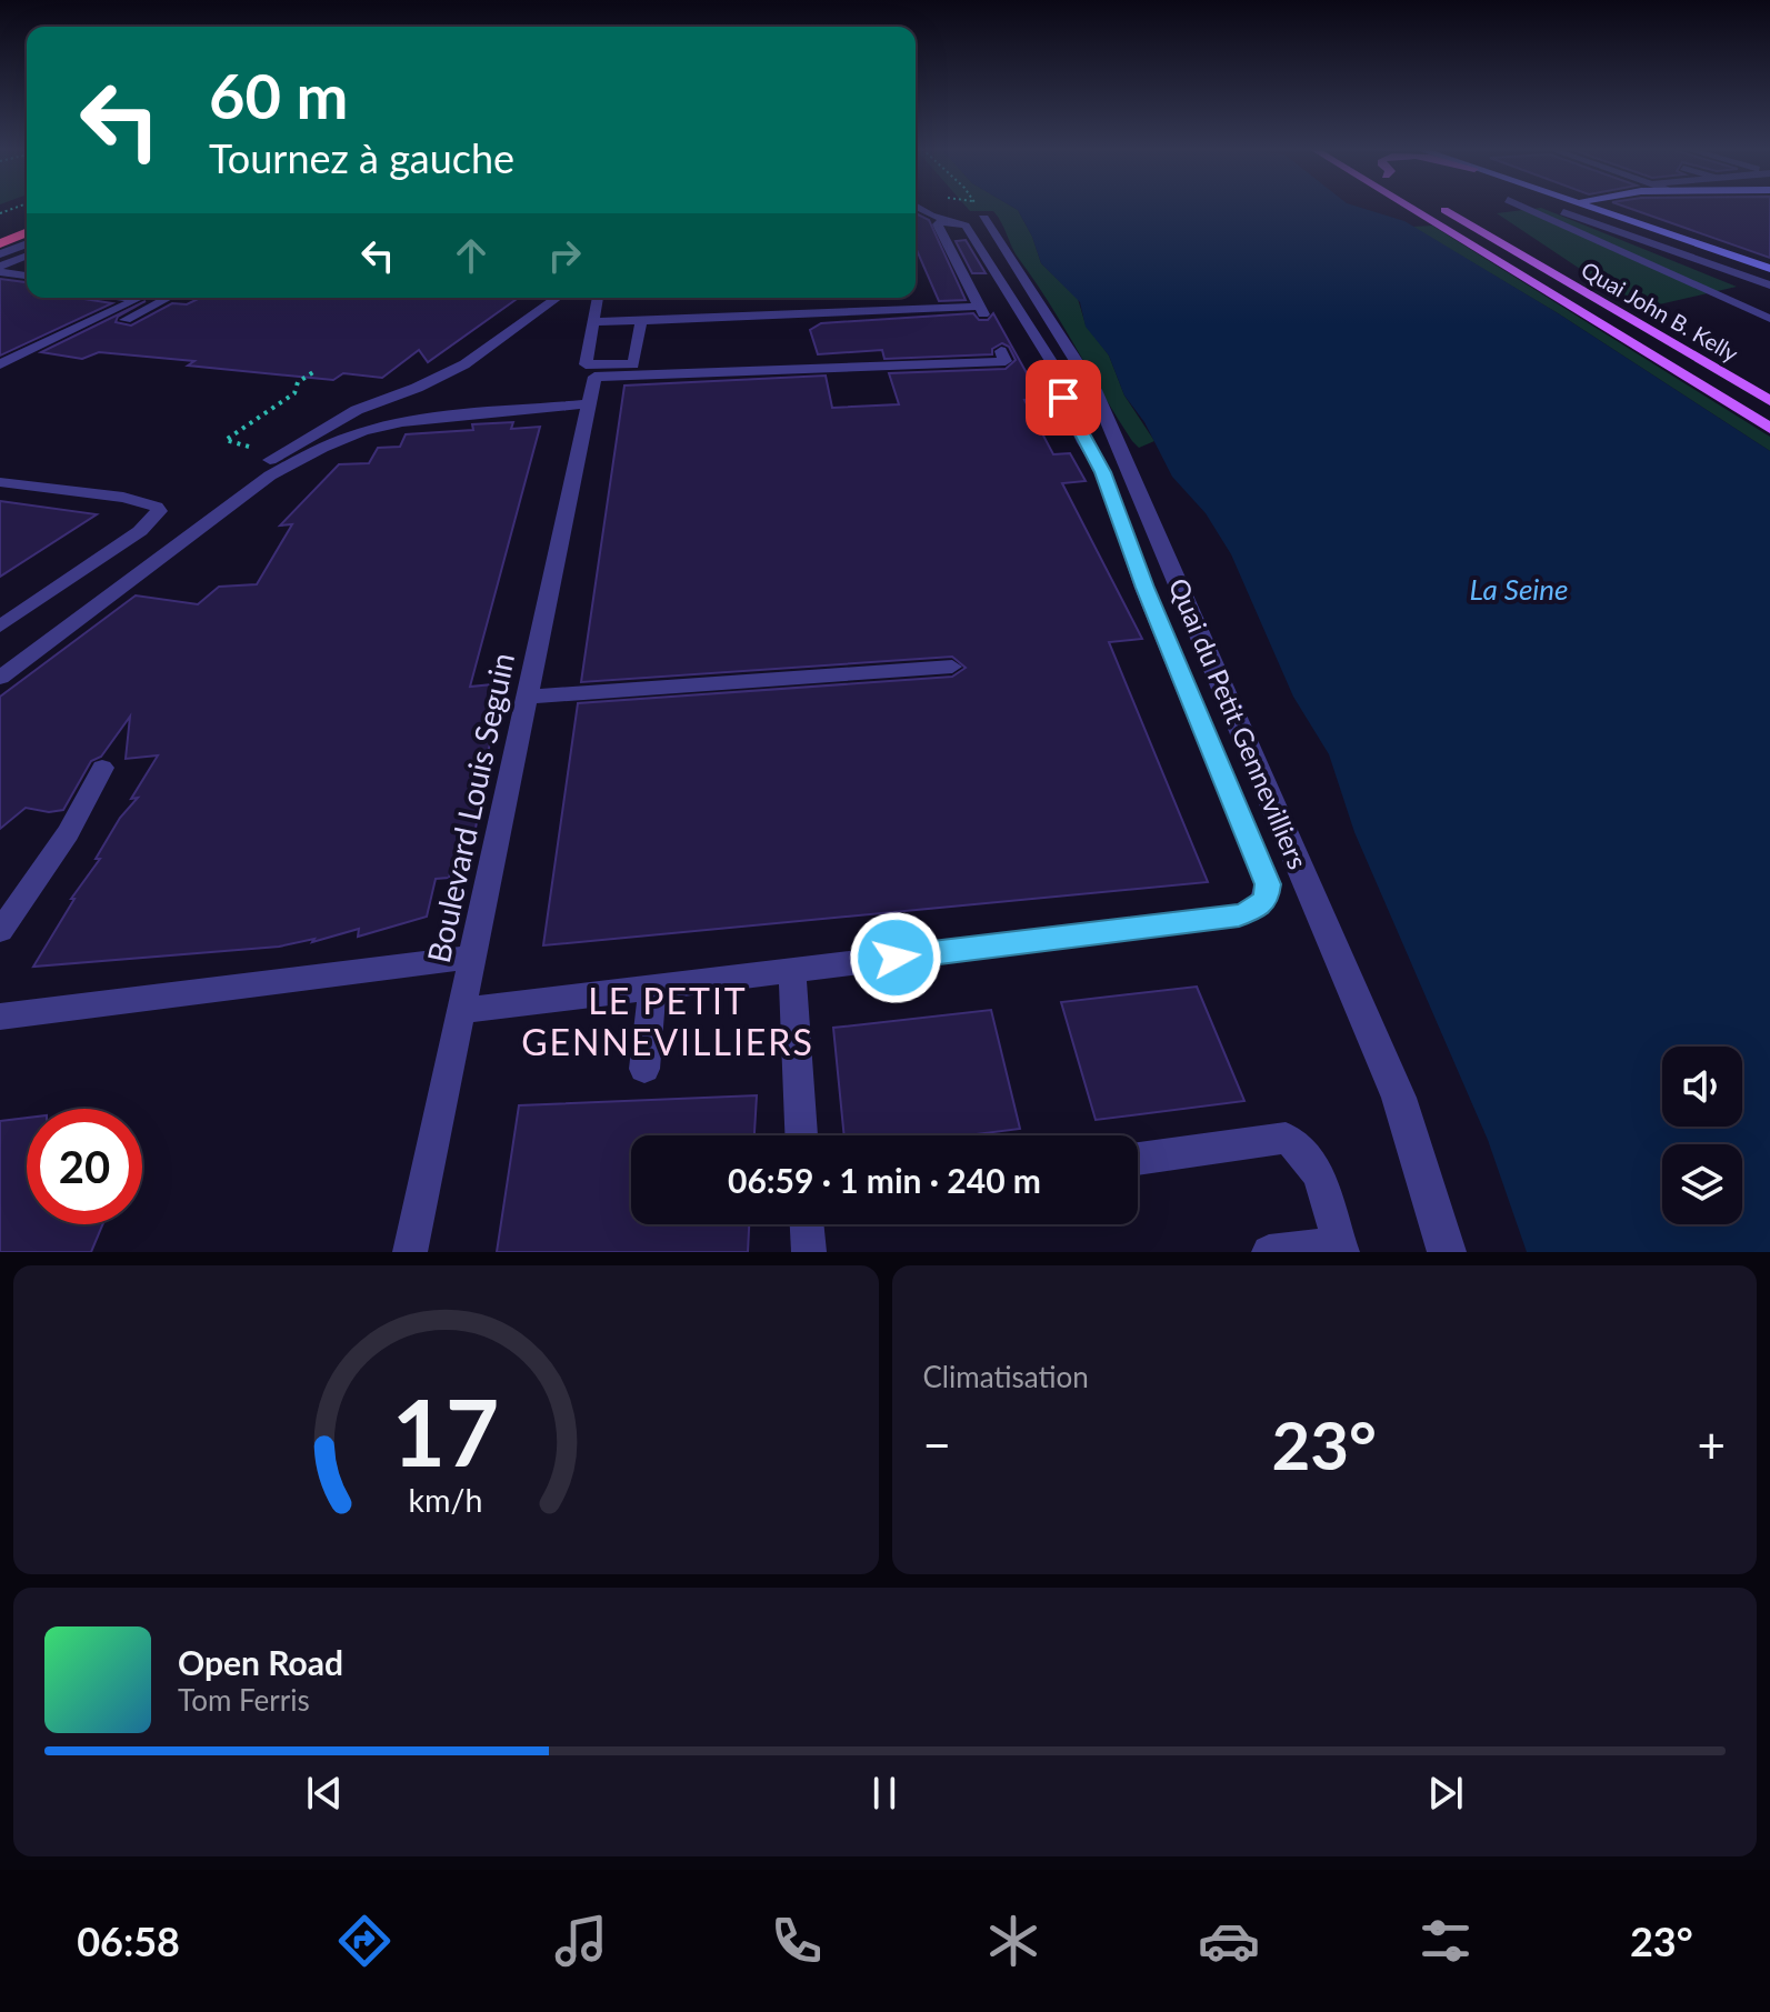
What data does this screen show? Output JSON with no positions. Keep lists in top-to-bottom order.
{
  "streets": {
    "main road": ["Quai John B. Kelly"],
    "street": ["Quai du Petit Gennevilliers"],
    "lane": ["Boulevard Louis Seguin"]
  },
  "districts": ["LE PETIT GENNEVILLIERS"],
  "water": ["La Seine"],
  "page": {
    "turn": ["60 m", "Tournez à gauche"],
    "limit": "20",
    "trip": "06:59 · 1 min · 240 m",
    "tile": "Climatisation",
    "heat": ["−", "23°", "+"],
    "song": ["Open Road", "Tom Ferris"],
    "tabs": ["06:58", "23°"],
    "gauge": ["17", "km/h"]
  }
}
